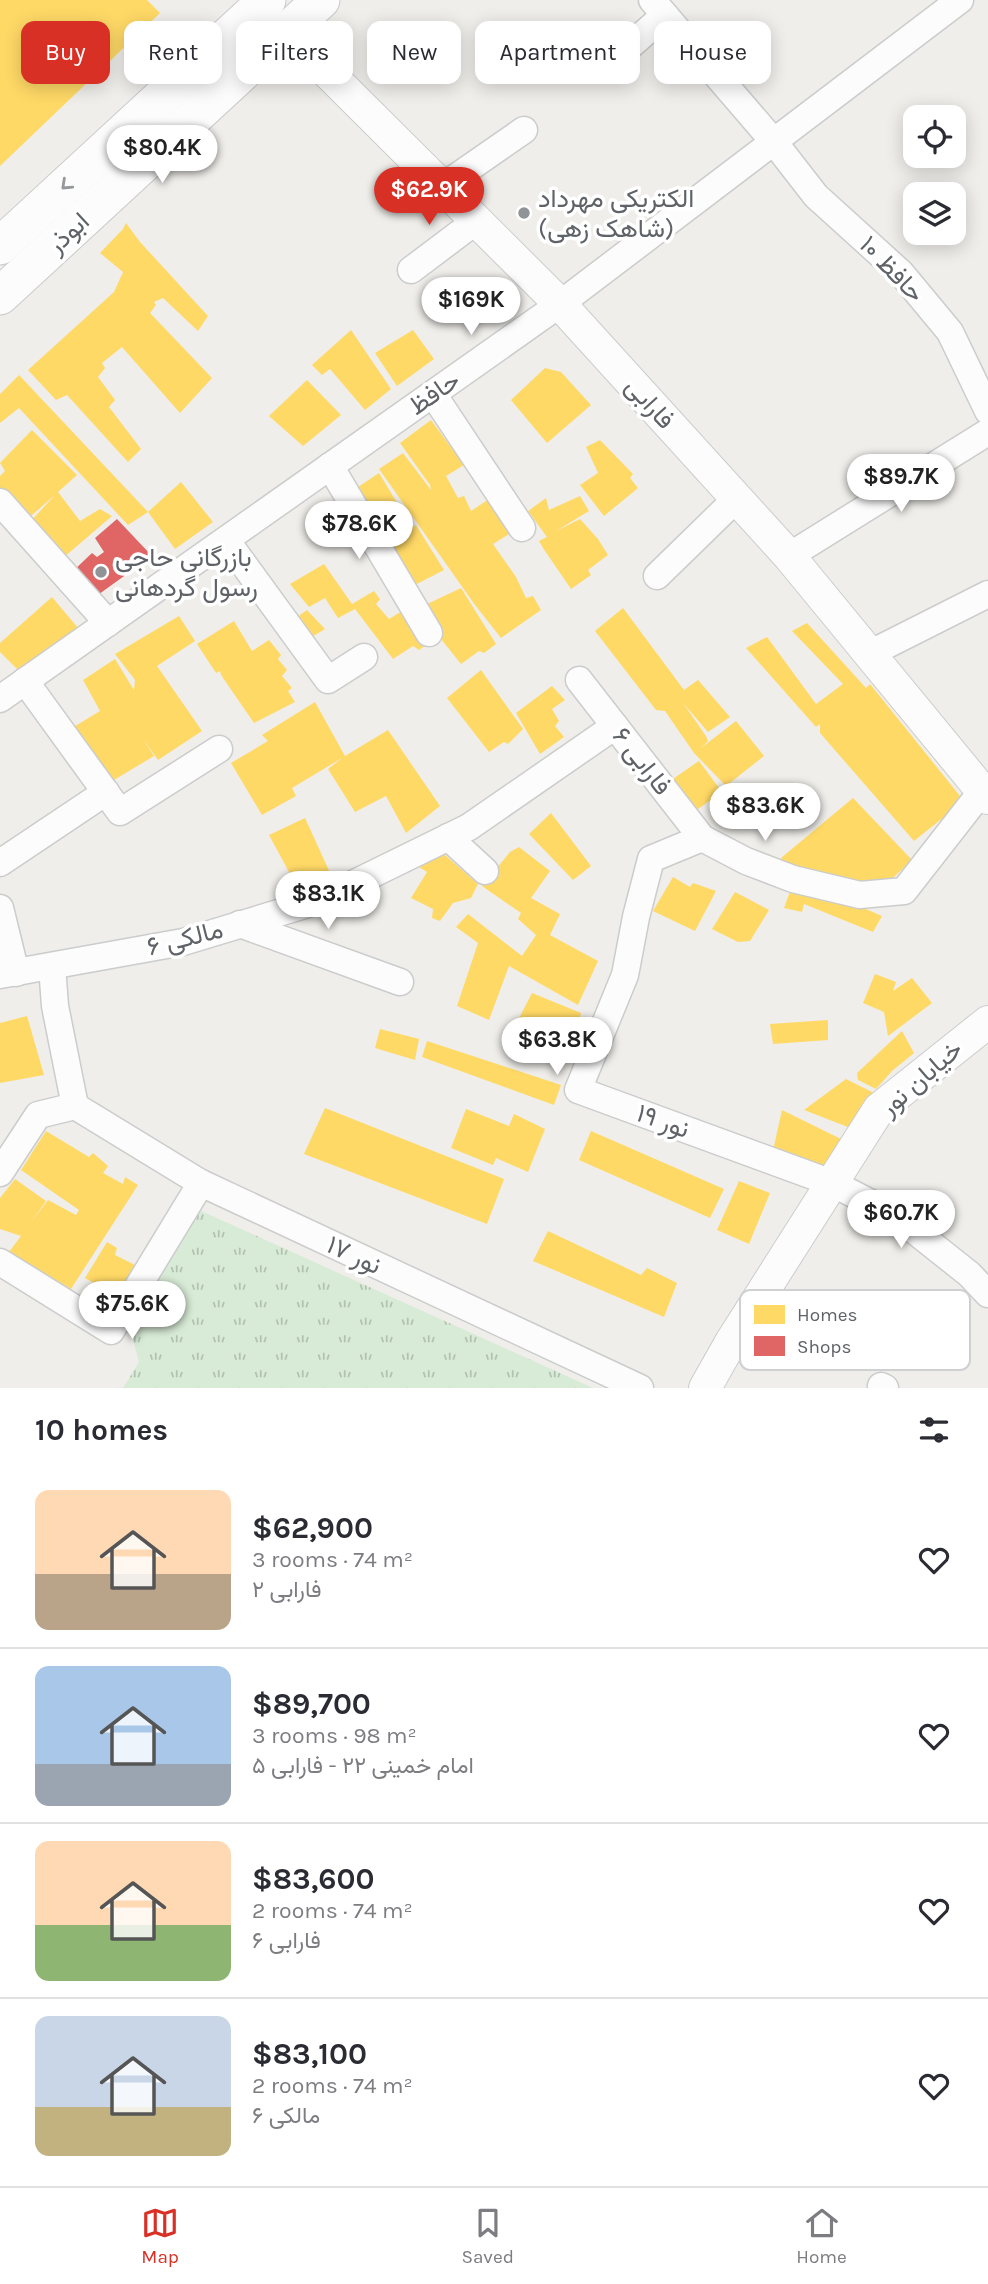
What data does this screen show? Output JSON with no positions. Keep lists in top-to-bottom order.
{
  "streets": {
    "main road": ["ابوذر"],
    "street": [
      "حافظ ۱۰",
      "حافظ",
      "فارابی",
      "فارابی ۶",
      "مالکی ۶",
      "خیابان نور",
      "نور ۱۹",
      "نور ۱۷"
    ]
  },
  "crossings": [
    ["حافظ ۱۰", "حافظ"],
    ["حافظ", "فارابی"],
    ["فارابی", "فارابی ۶"],
    ["فارابی ۶", "مالکی ۶"],
    ["فارابی ۶", "نور ۱۹"],
    ["خیابان نور", "نور ۱۹"]
  ],
  "places": ["الکتریکی مهرداد (شاهک زهی)", "بازرگانی حاجی رسول گردهانی"],
  "legend": ["Homes", "Shops"],
  "page": {
    "chip": [
      "Buy",
      "Rent",
      "Filters",
      "New",
      "Apartment",
      "House"
    ],
    "price": [
      "$80.4K",
      "$62.9K",
      "$169K",
      "$89.7K",
      "$78.6K",
      "$83.6K",
      "$83.1K",
      "$63.8K",
      "$60.7K",
      "$75.6K"
    ],
    "heading": "10 homes",
    "list": [
      {
        "name": "$62,900",
        "note": "3 rooms · 74 m² · فارابی ۲"
      },
      {
        "name": "$89,700",
        "note": "3 rooms · 98 m² · امام خمینی ۲۲ - فارابی ۵"
      },
      {
        "name": "$83,600",
        "note": "2 rooms · 74 m² · فارابی ۶"
      },
      {
        "name": "$83,100",
        "note": "2 rooms · 74 m² · مالکی ۶"
      }
    ],
    "tabs": ["Map", "Saved", "Home"]
  }
}
